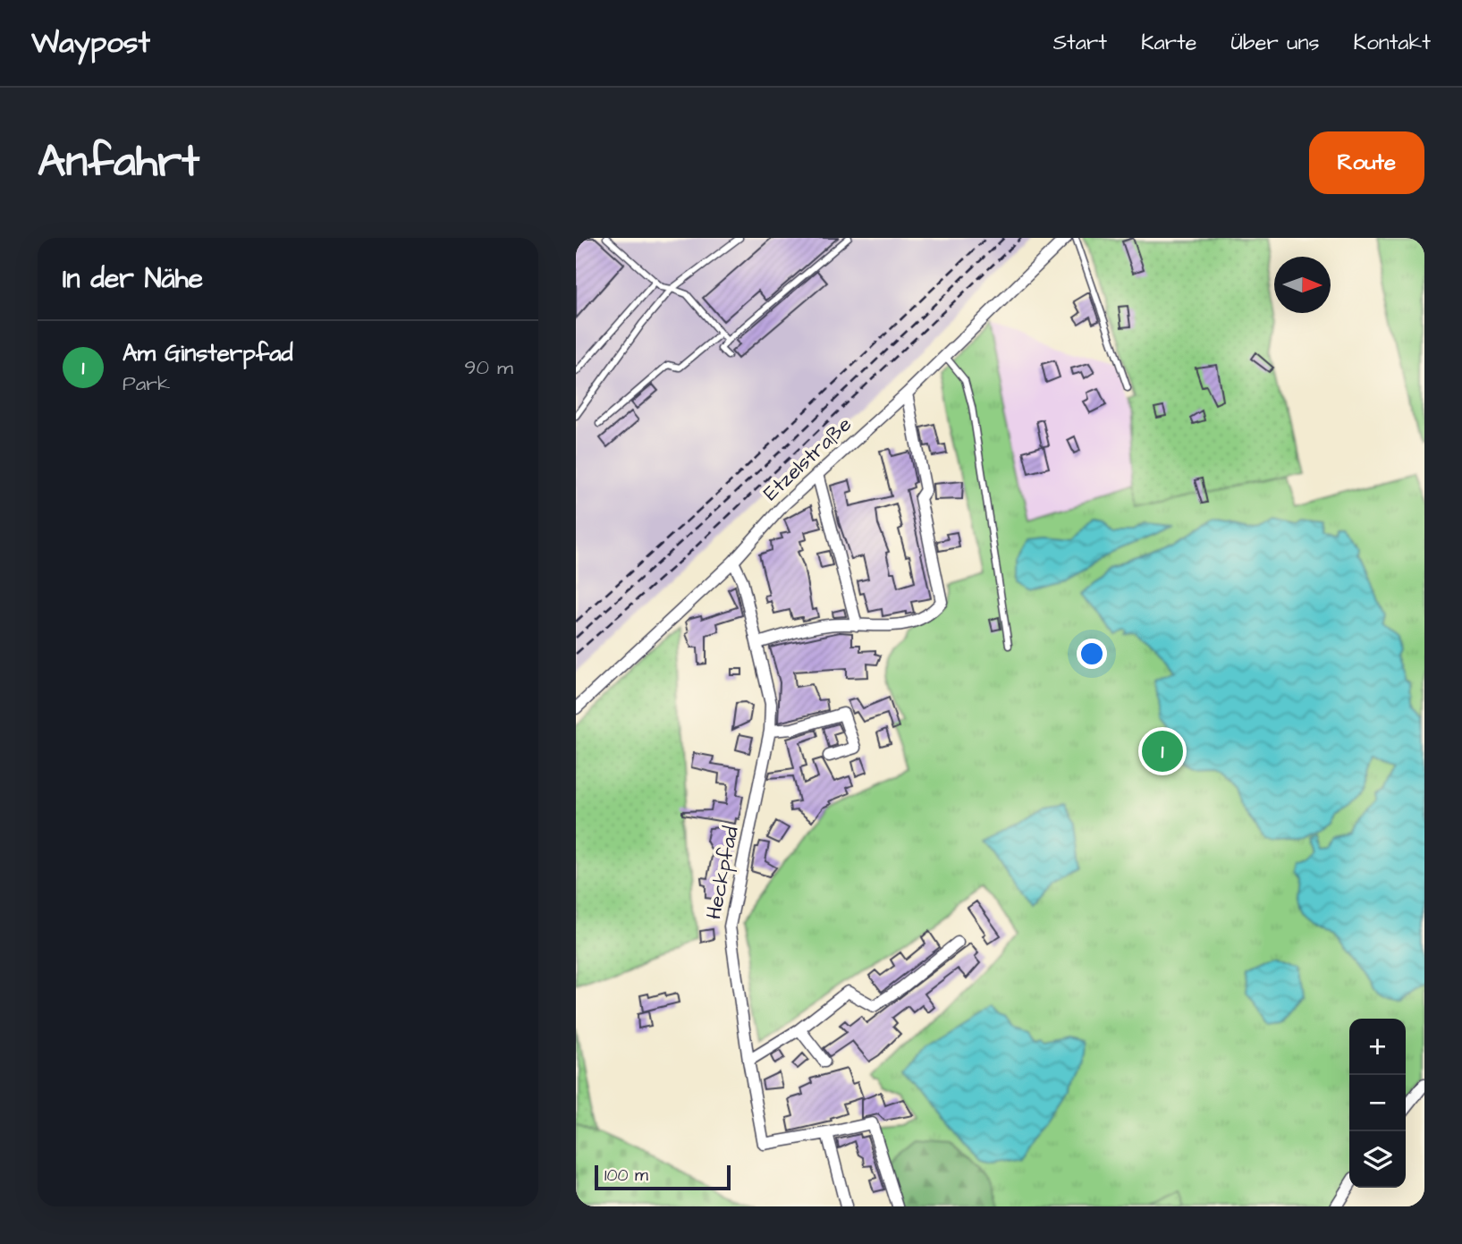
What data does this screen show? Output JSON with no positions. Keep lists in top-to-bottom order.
{
  "streets": {
    "street": ["Etzelstraße", "Heckpfad"]
  },
  "crossings": [
    ["Etzelstraße", "Heckpfad"]
  ],
  "scale_bar": "100 m",
  "north": "right",
  "page": {
    "header": "Waypost",
    "nav": [
      "Start",
      "Karte",
      "Über uns",
      "Kontakt"
    ],
    "buttons": "Route",
    "title": "Anfahrt",
    "heading": "In der Nähe",
    "list": [
      {
        "mark": "1",
        "name": "Am Ginsterpfad",
        "note": "Park",
        "value": "90 m"
      }
    ],
    "pins": "1",
    "map_buttons": ["+", "−"],
    "scale": "100 m"
  }
}
